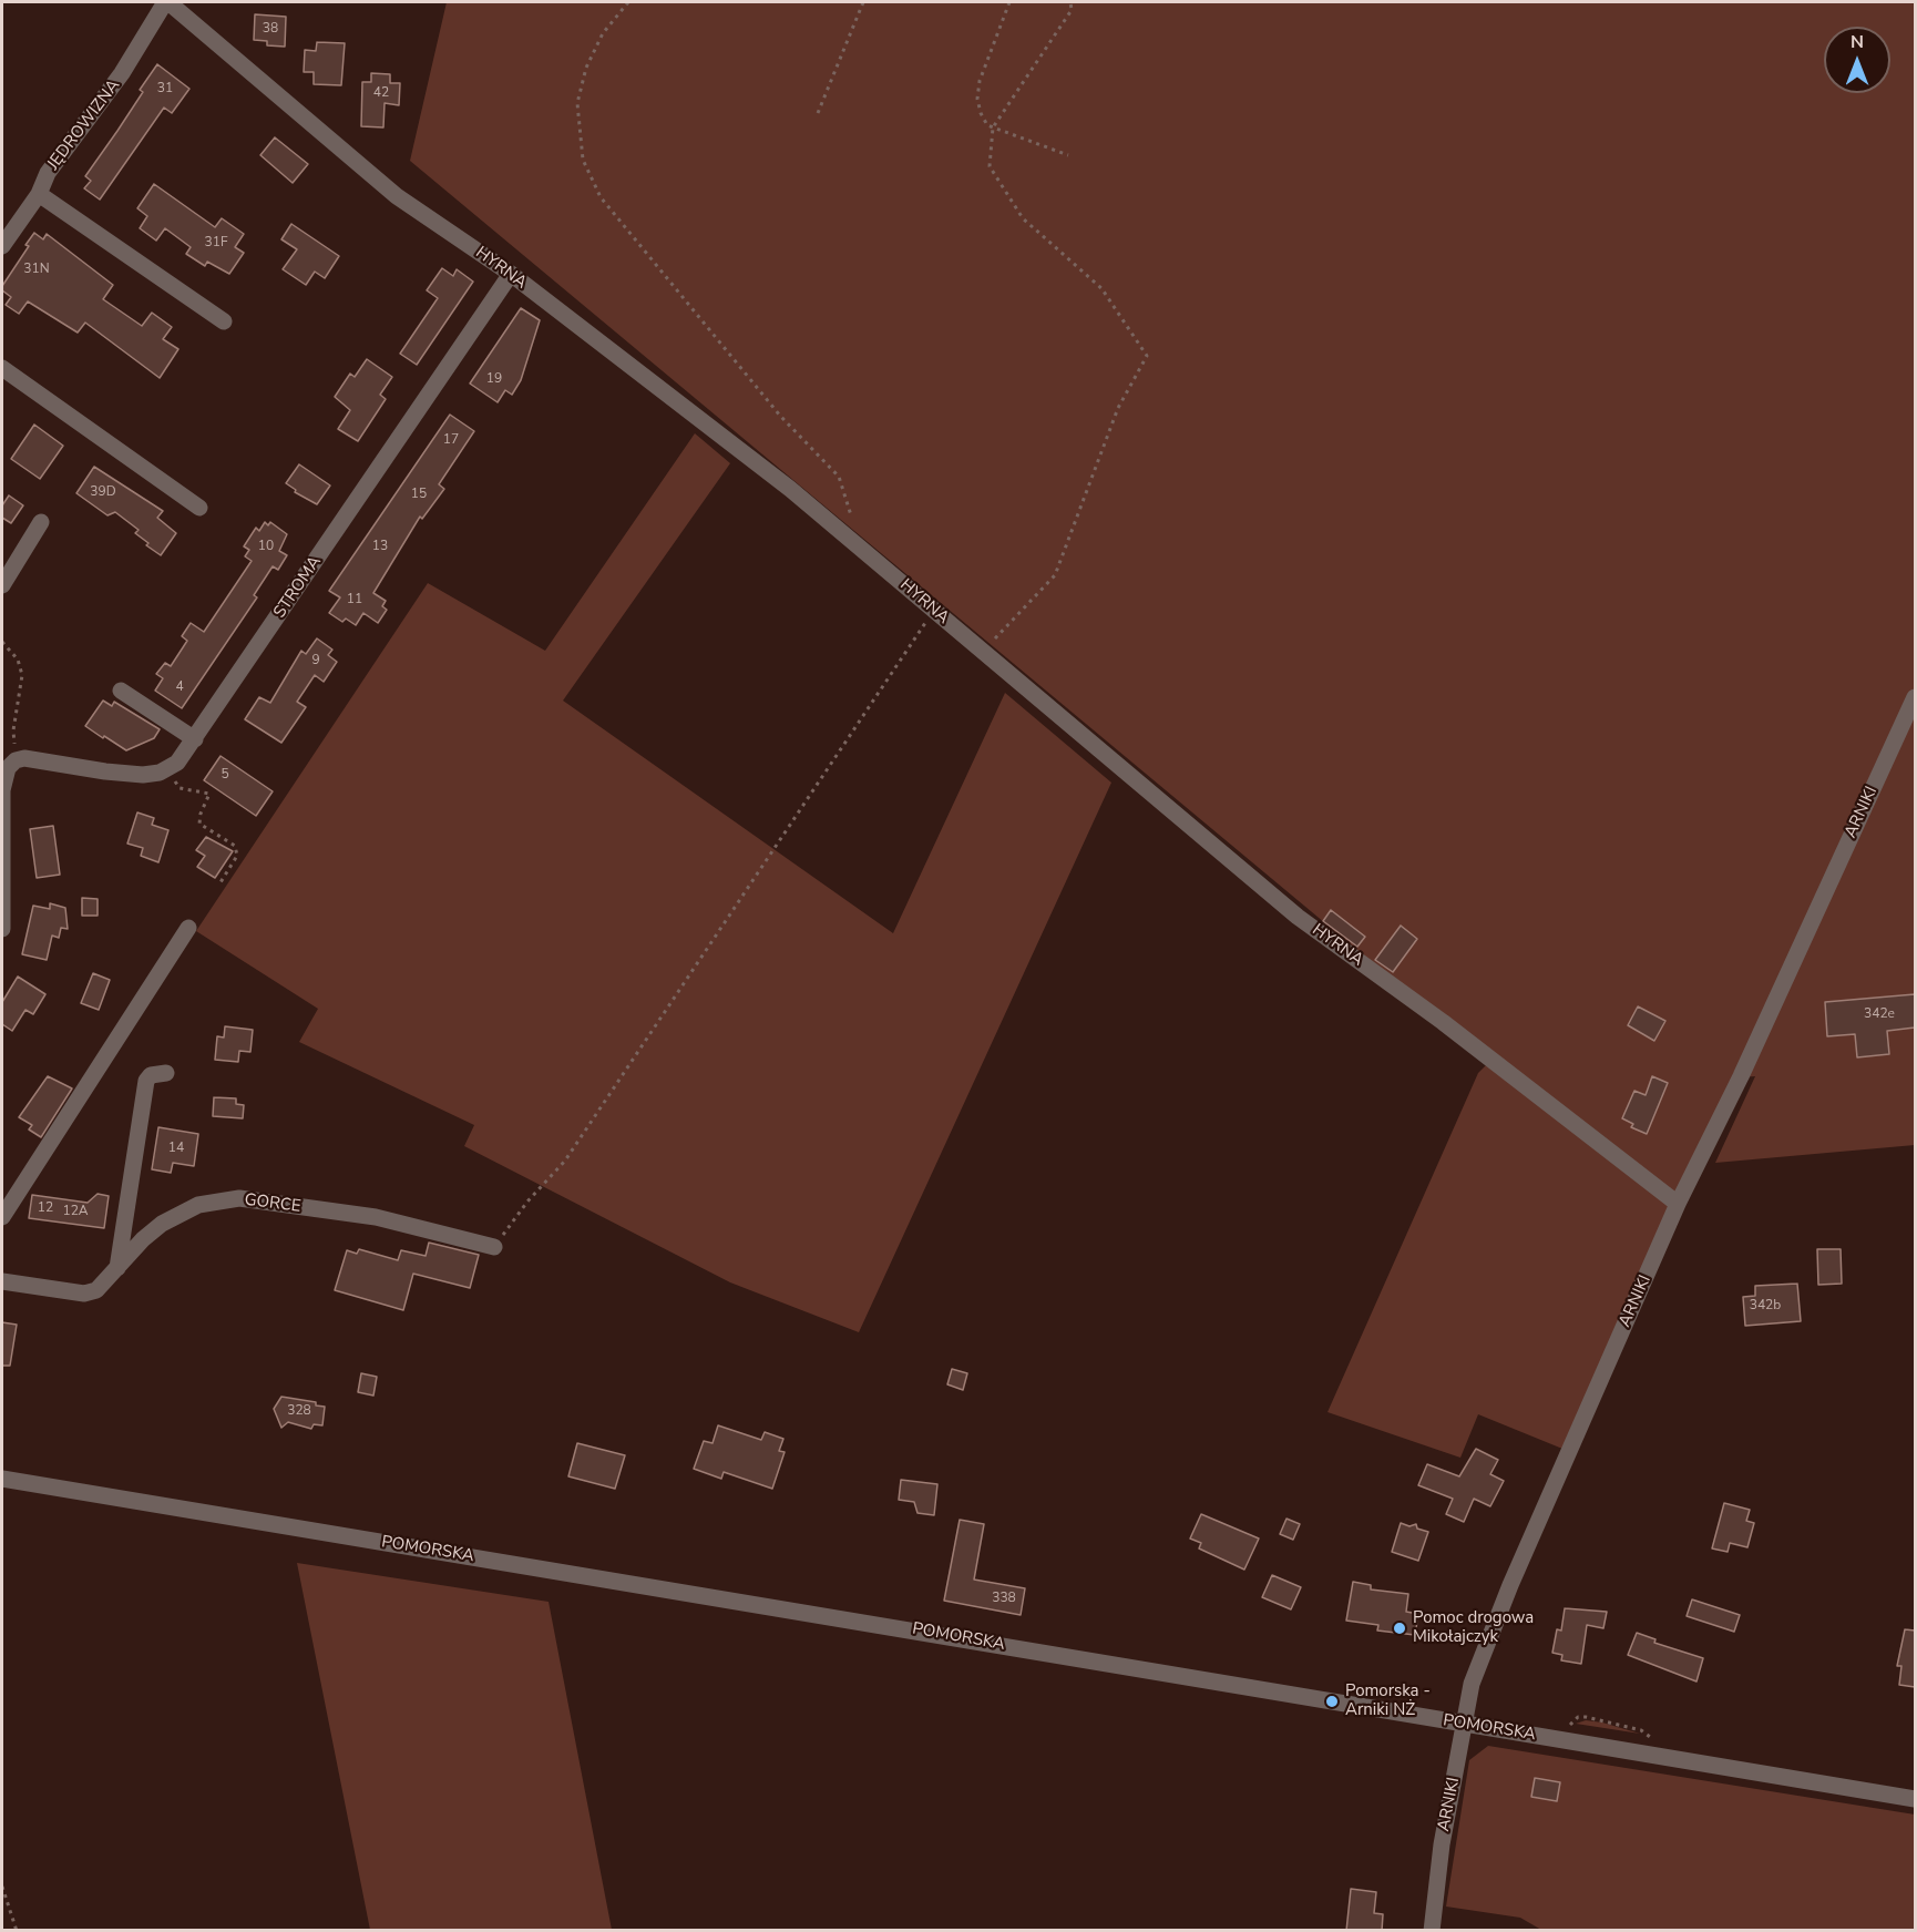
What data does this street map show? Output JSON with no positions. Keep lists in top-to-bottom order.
{
  "streets": {
    "street": [
      "JĘDROWIZNA",
      "HYRNA",
      "STROMA",
      "ARNIKI",
      "GORCE",
      "POMORSKA"
    ]
  },
  "crossings": [
    ["JĘDROWIZNA", "HYRNA"],
    ["HYRNA", "STROMA"],
    ["HYRNA", "ARNIKI"],
    ["ARNIKI", "POMORSKA"]
  ],
  "places": ["Pomoc drogowa Mikołajczyk", "Pomorska - Arniki NŻ"],
  "house_numbers": [
    "38",
    "31",
    "42",
    "31F",
    "31N",
    "19",
    "17",
    "39D",
    "15",
    "10",
    "13",
    "11",
    "9",
    "4",
    "5",
    "342e",
    "14",
    "12",
    "12A",
    "342b",
    "328",
    "338"
  ],
  "north": "top"
}
